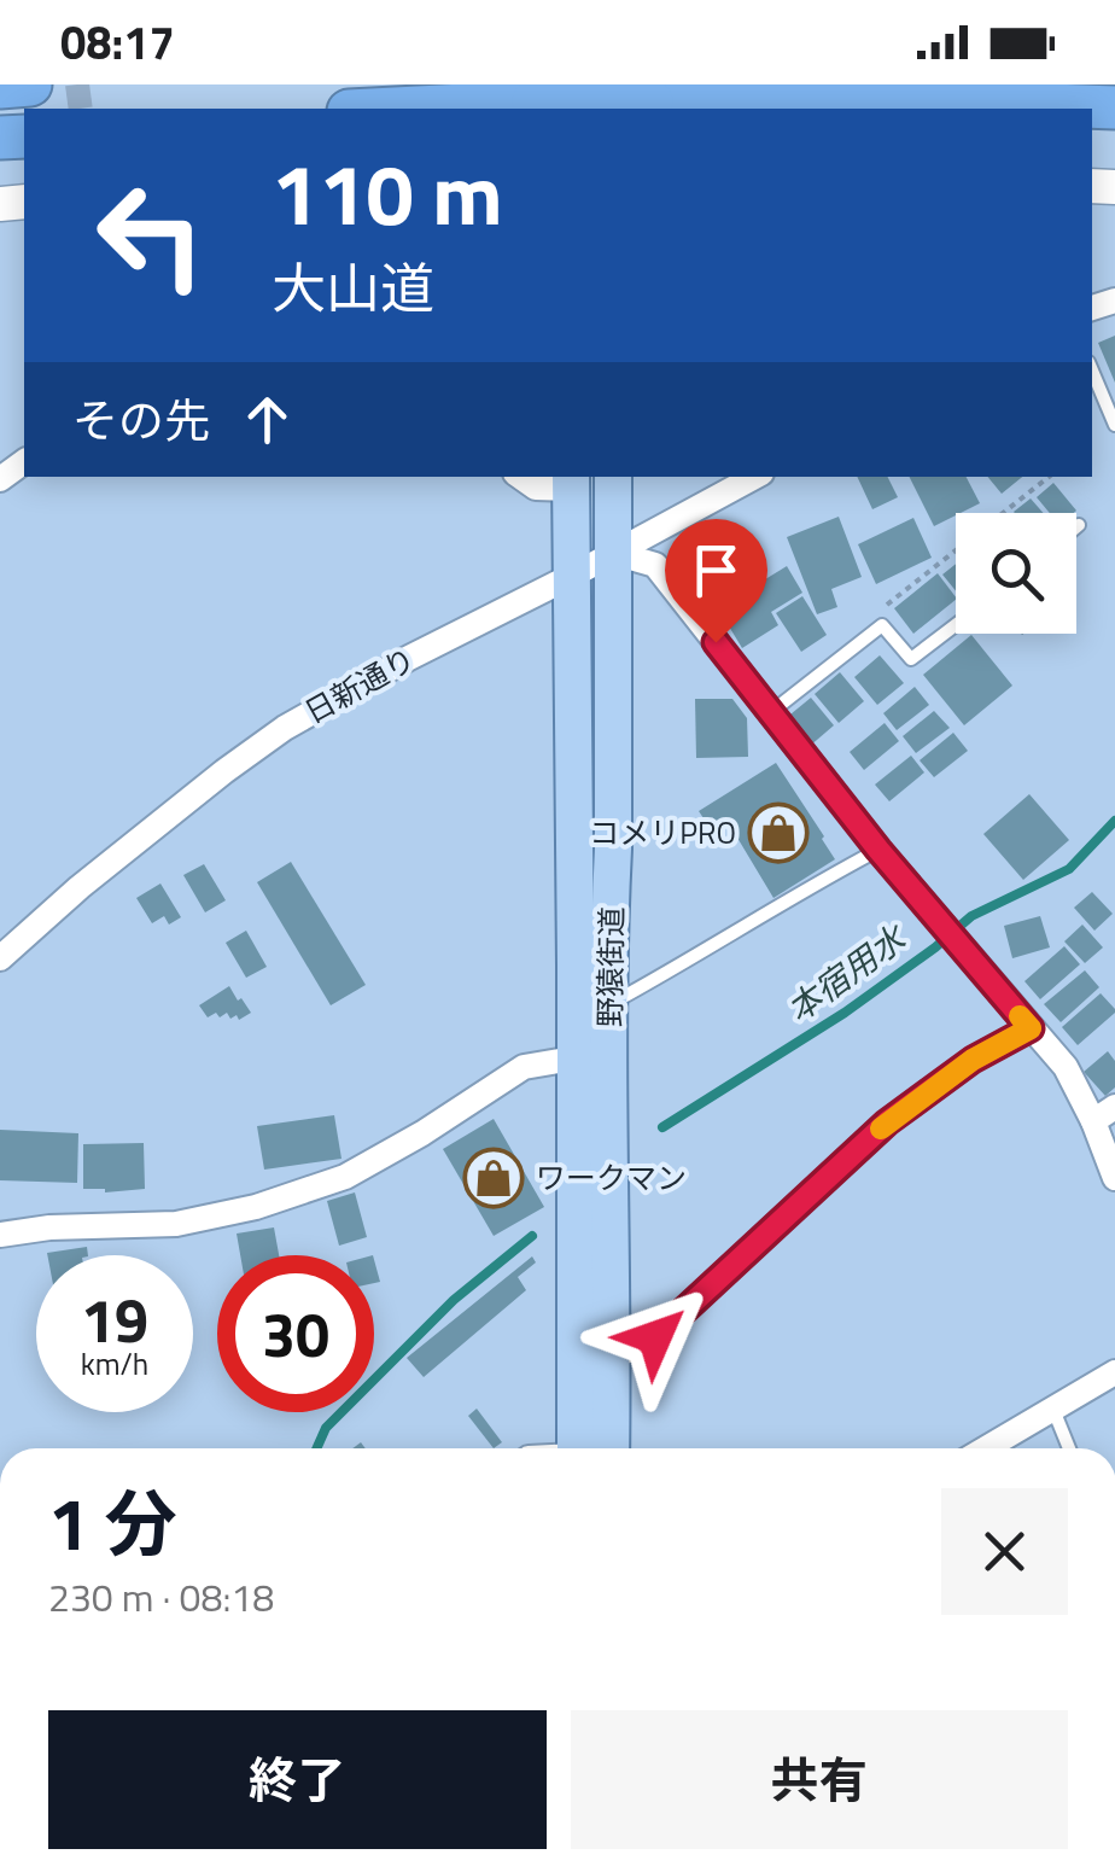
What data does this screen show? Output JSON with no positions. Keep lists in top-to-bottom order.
{
  "streets": {
    "main road": ["野猿街道"],
    "street": ["日新通り"]
  },
  "crossings": [
    ["日新通り", "野猿街道"]
  ],
  "water": ["本宿用水"],
  "places": {
    "shop": ["コメリPRO", "ワークマン"]
  },
  "page": {
    "status": "08:17",
    "turn": ["110 m", "大山道"],
    "then": "その先",
    "speed": "19 km/h",
    "limit": "30",
    "heading": ["1 分", "230 m · 08:18"],
    "buttons": ["終了", "共有"]
  }
}
